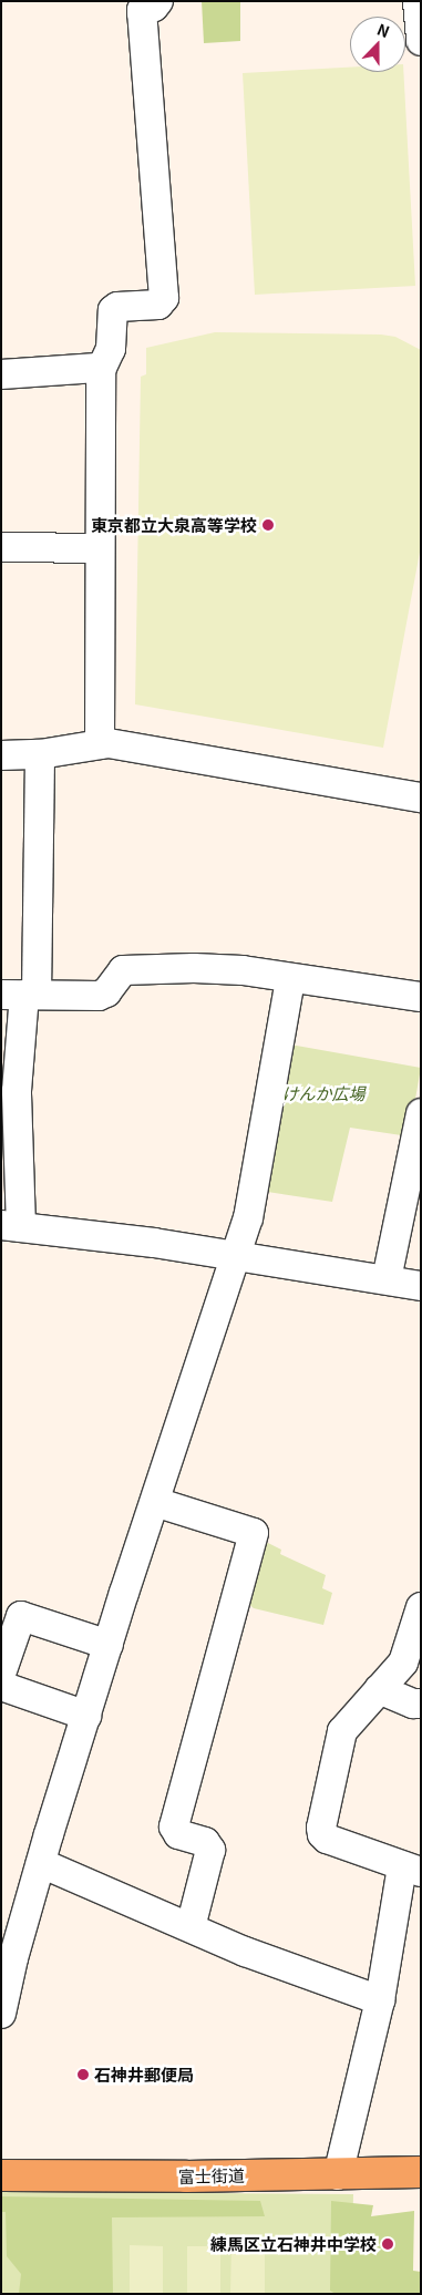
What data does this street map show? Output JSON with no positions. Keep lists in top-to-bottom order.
{
  "streets": {
    "main road": ["富士街道"]
  },
  "parks": ["けんか広場"],
  "places": ["東京都立大泉高等学校", "石神井郵便局", "練馬区立石神井中学校"],
  "north": "top"
}
